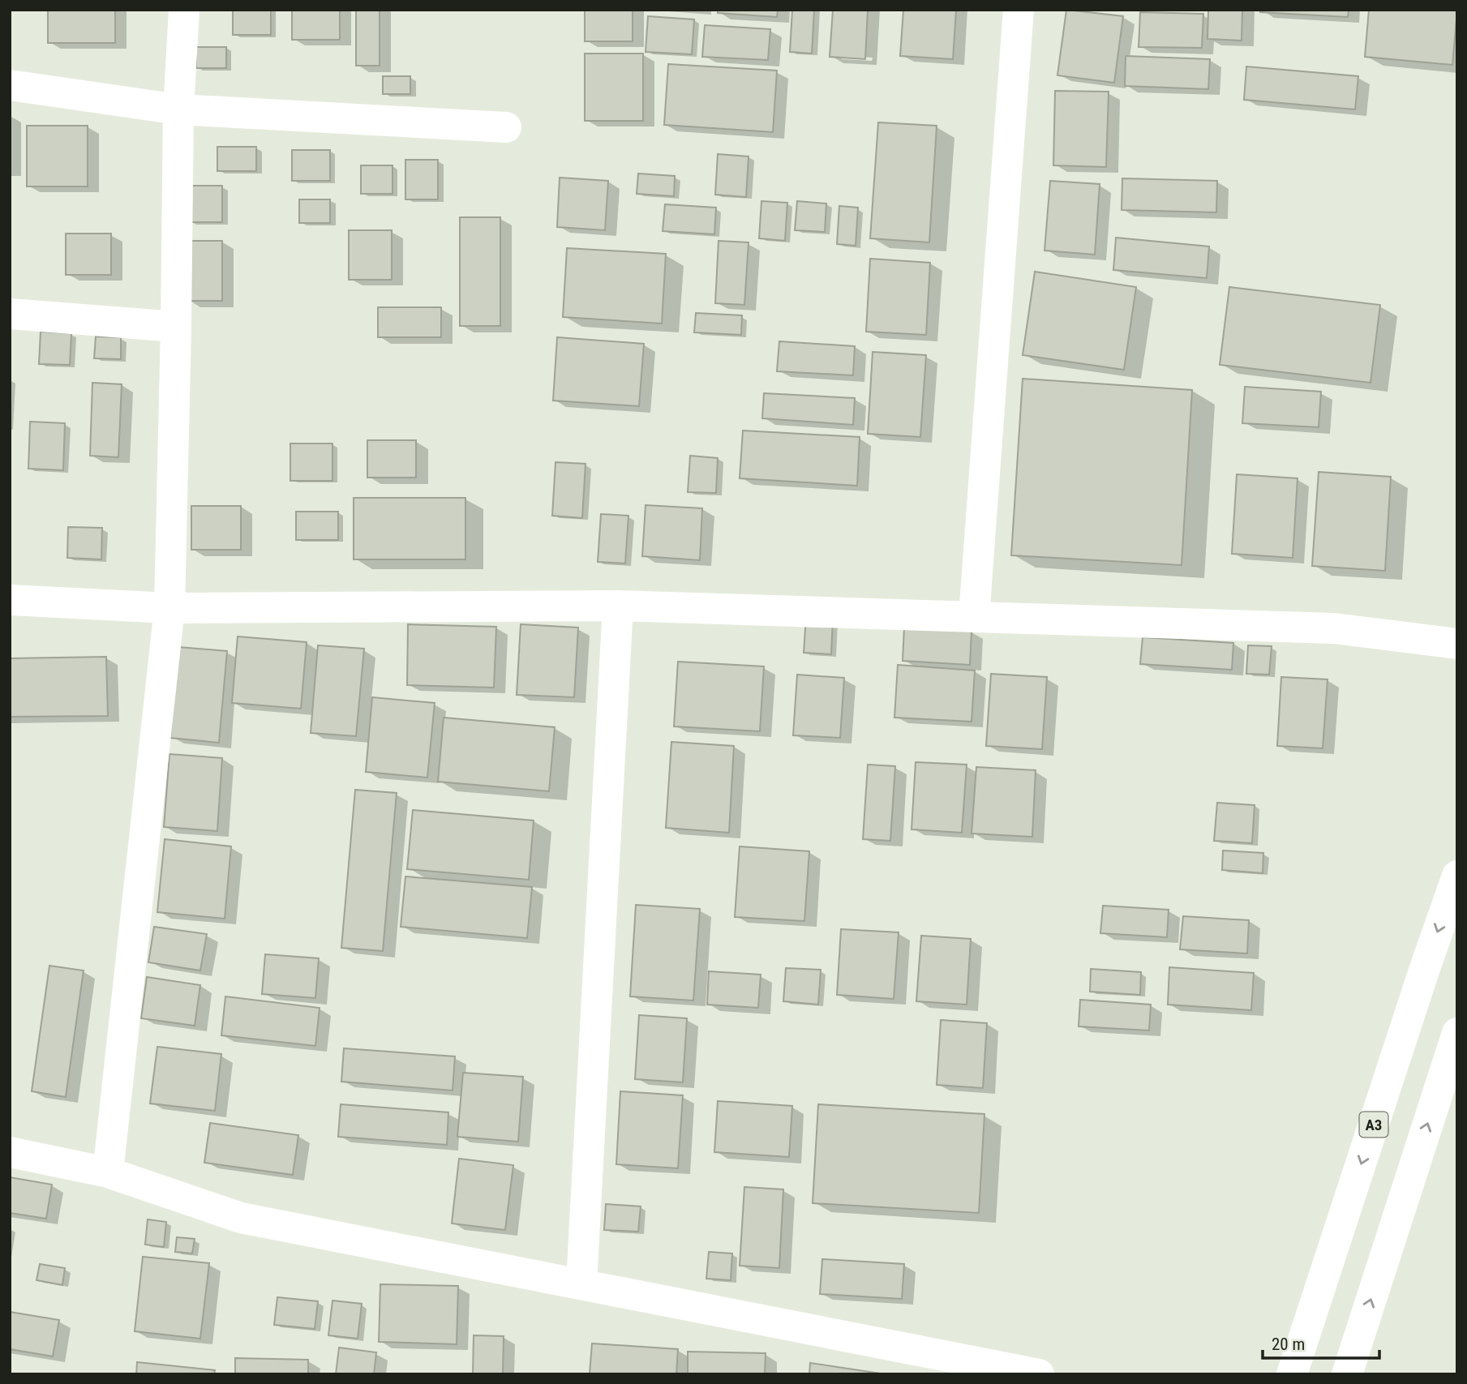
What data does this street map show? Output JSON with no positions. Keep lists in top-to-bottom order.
{
  "streets": {
    "main road": ["A3"]
  },
  "scale_bar": "20 m"
}
